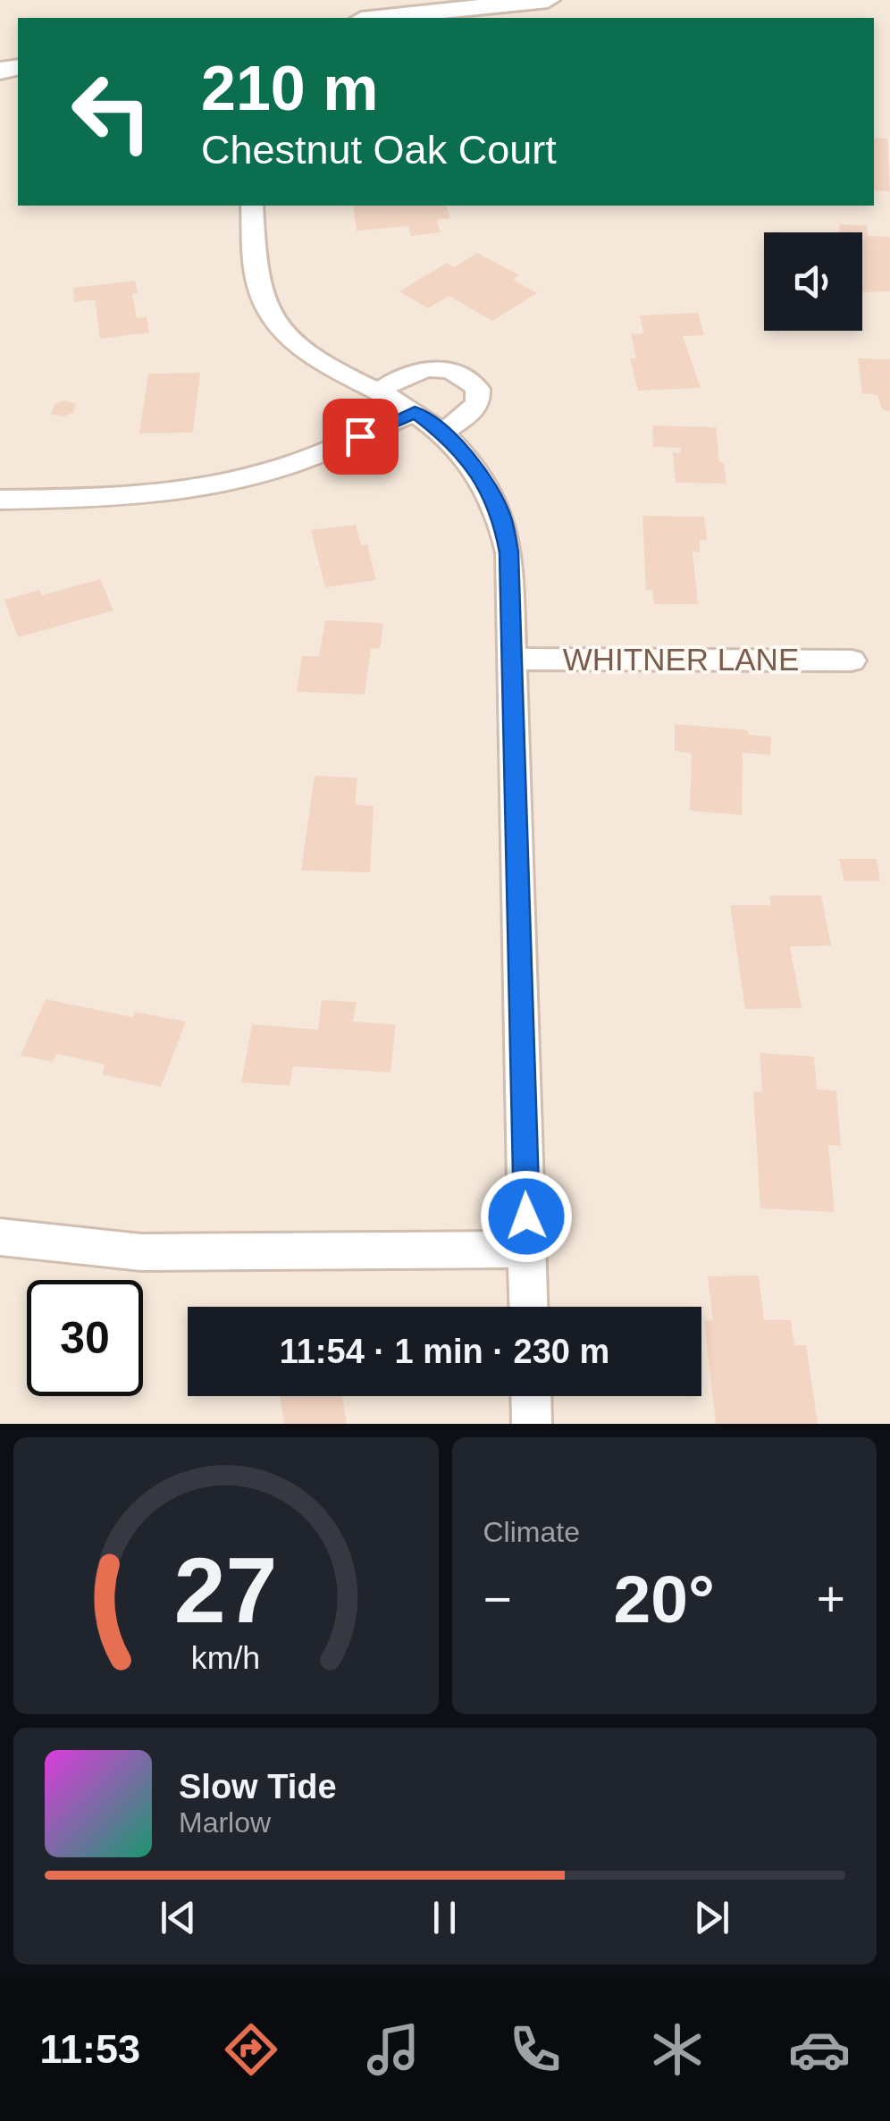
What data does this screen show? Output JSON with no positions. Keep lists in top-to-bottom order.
{
  "streets": {
    "street": ["WHITNER LANE"]
  },
  "page": {
    "turn": ["210 m", "Chestnut Oak Court"],
    "limit": "30",
    "trip": "11:54 · 1 min · 230 m",
    "tile": "Climate",
    "heat": ["−", "20°", "+"],
    "song": ["Slow Tide", "Marlow"],
    "tabs": "11:53",
    "gauge": ["27", "km/h"]
  }
}
